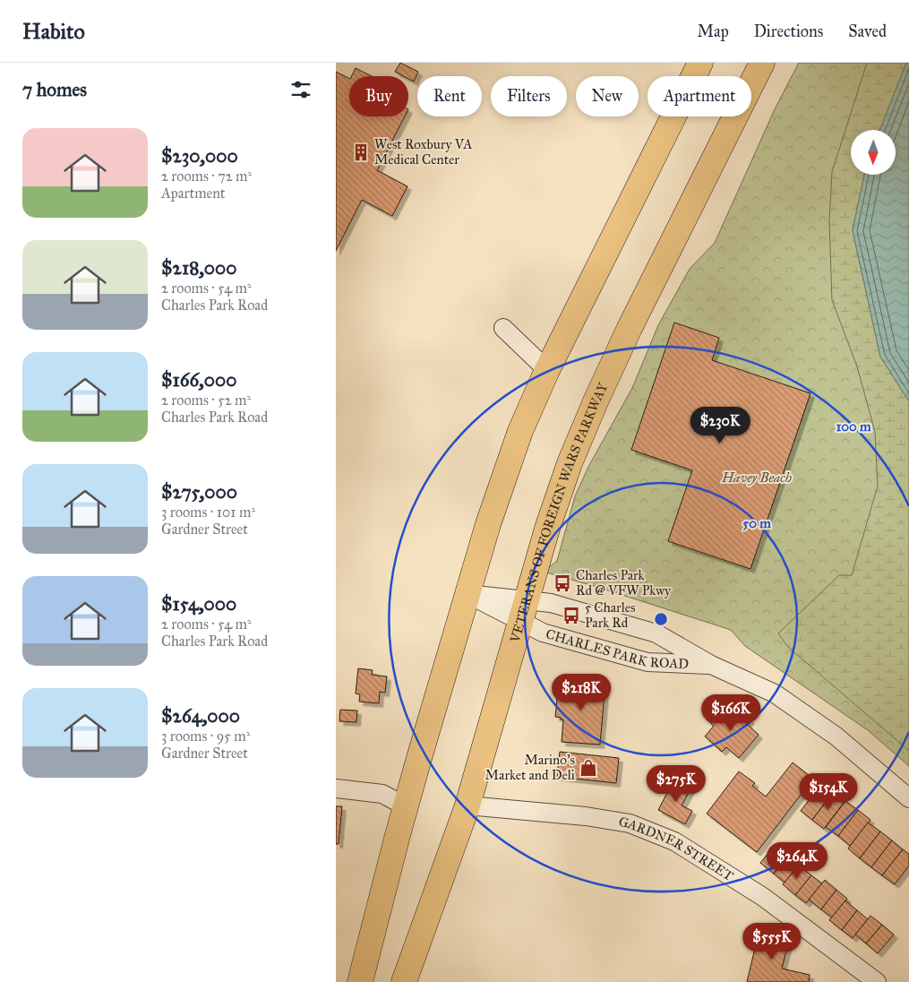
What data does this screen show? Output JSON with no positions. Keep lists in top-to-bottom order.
{
  "streets": {
    "highway": ["VETERANS OF FOREIGN WARS PARKWAY"],
    "street": ["CHARLES PARK ROAD", "GARDNER STREET"]
  },
  "crossings": [
    ["VETERANS OF FOREIGN WARS PARKWAY", "CHARLES PARK ROAD"],
    ["VETERANS OF FOREIGN WARS PARKWAY", "GARDNER STREET"]
  ],
  "parks": ["Havey Beach"],
  "places": {
    "building": ["West Roxbury VA Medical Center"],
    "bus stop": ["Charles Park Rd @ VFW Pkwy", "5 Charles Park Rd"],
    "shop": ["Marino's Market and Deli"]
  },
  "north": "bottom",
  "page": {
    "header": "Habito",
    "nav": ["Map", "Directions", "Saved"],
    "heading": "7 homes",
    "chip": [
      "Buy",
      "Rent",
      "Filters",
      "New",
      "Apartment"
    ],
    "list": [
      {
        "name": "$230,000",
        "note": "2 rooms · 72 m² · Apartment"
      },
      {
        "name": "$218,000",
        "note": "2 rooms · 54 m² · Charles Park Road"
      },
      {
        "name": "$166,000",
        "note": "2 rooms · 52 m² · Charles Park Road"
      },
      {
        "name": "$275,000",
        "note": "3 rooms · 101 m² · Gardner Street"
      },
      {
        "name": "$154,000",
        "note": "2 rooms · 54 m² · Charles Park Road"
      },
      {
        "name": "$264,000",
        "note": "3 rooms · 95 m² · Gardner Street"
      }
    ],
    "price": [
      "$230K",
      "$218K",
      "$166K",
      "$275K",
      "$154K",
      "$264K",
      "$555K"
    ]
  },
  "rings": ["100 m", "50 m"]
}
